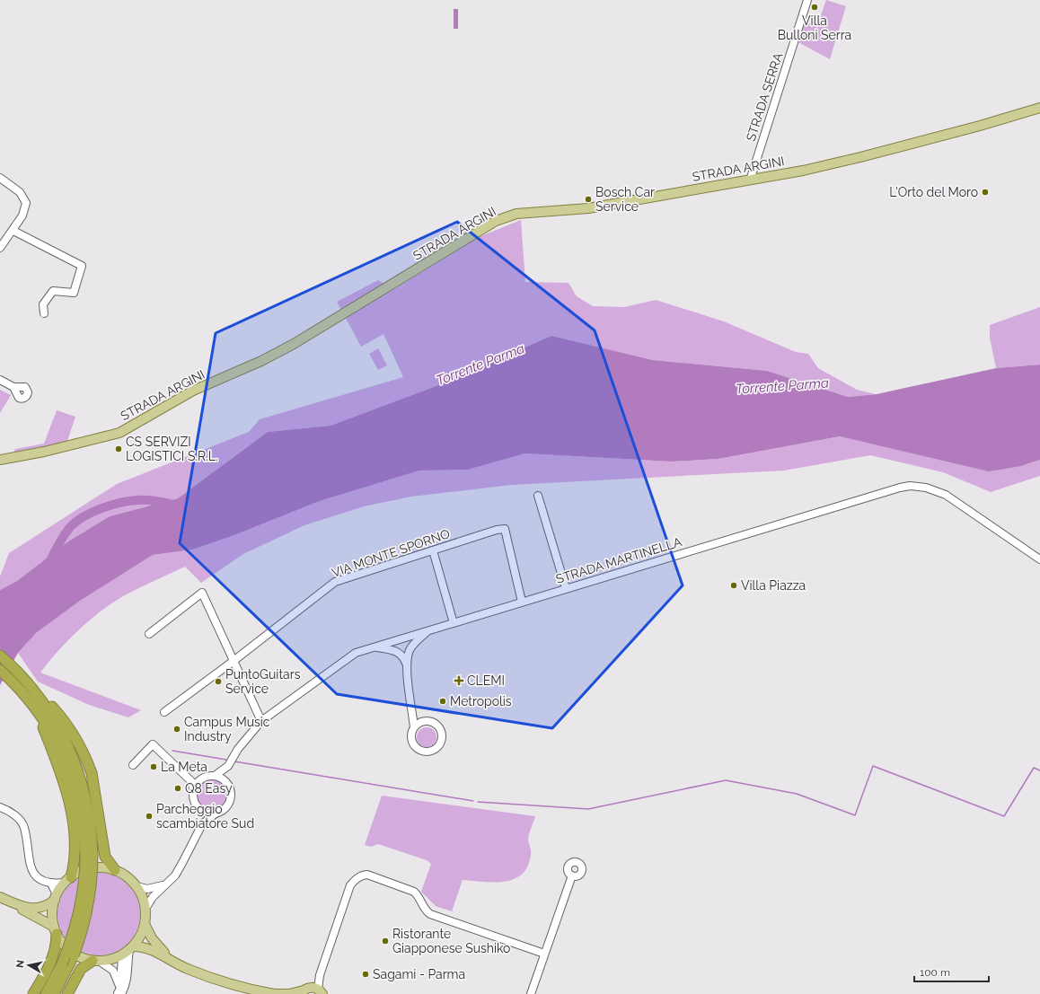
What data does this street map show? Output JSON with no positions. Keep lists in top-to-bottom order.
{
  "streets": {
    "main road": ["STRADA ARGINI"],
    "street": ["STRADA SERRA", "VIA MONTE SPORNO", "STRADA MARTINELLA"]
  },
  "crossings": [
    ["STRADA SERRA", "STRADA ARGINI"],
    ["VIA MONTE SPORNO", "STRADA MARTINELLA"]
  ],
  "water": ["Torrente Parma"],
  "places": {
    "other": [
      "Villa Bulloni Serra",
      "L'Orto del Moro",
      "Bosch Car Service",
      "CS SERVIZI LOGISTICI S.R.L.",
      "Villa Piazza",
      "PuntoGuitars Service",
      "Metropolis",
      "Campus Music Industry",
      "La Meta",
      "Q8 Easy",
      "Parcheggio scambiatore Sud",
      "Ristorante Giapponese Sushiko",
      "Sagami - Parma"
    ],
    "health": ["CLEMI"]
  },
  "scale_bar": "100 m",
  "north": "left"
}
